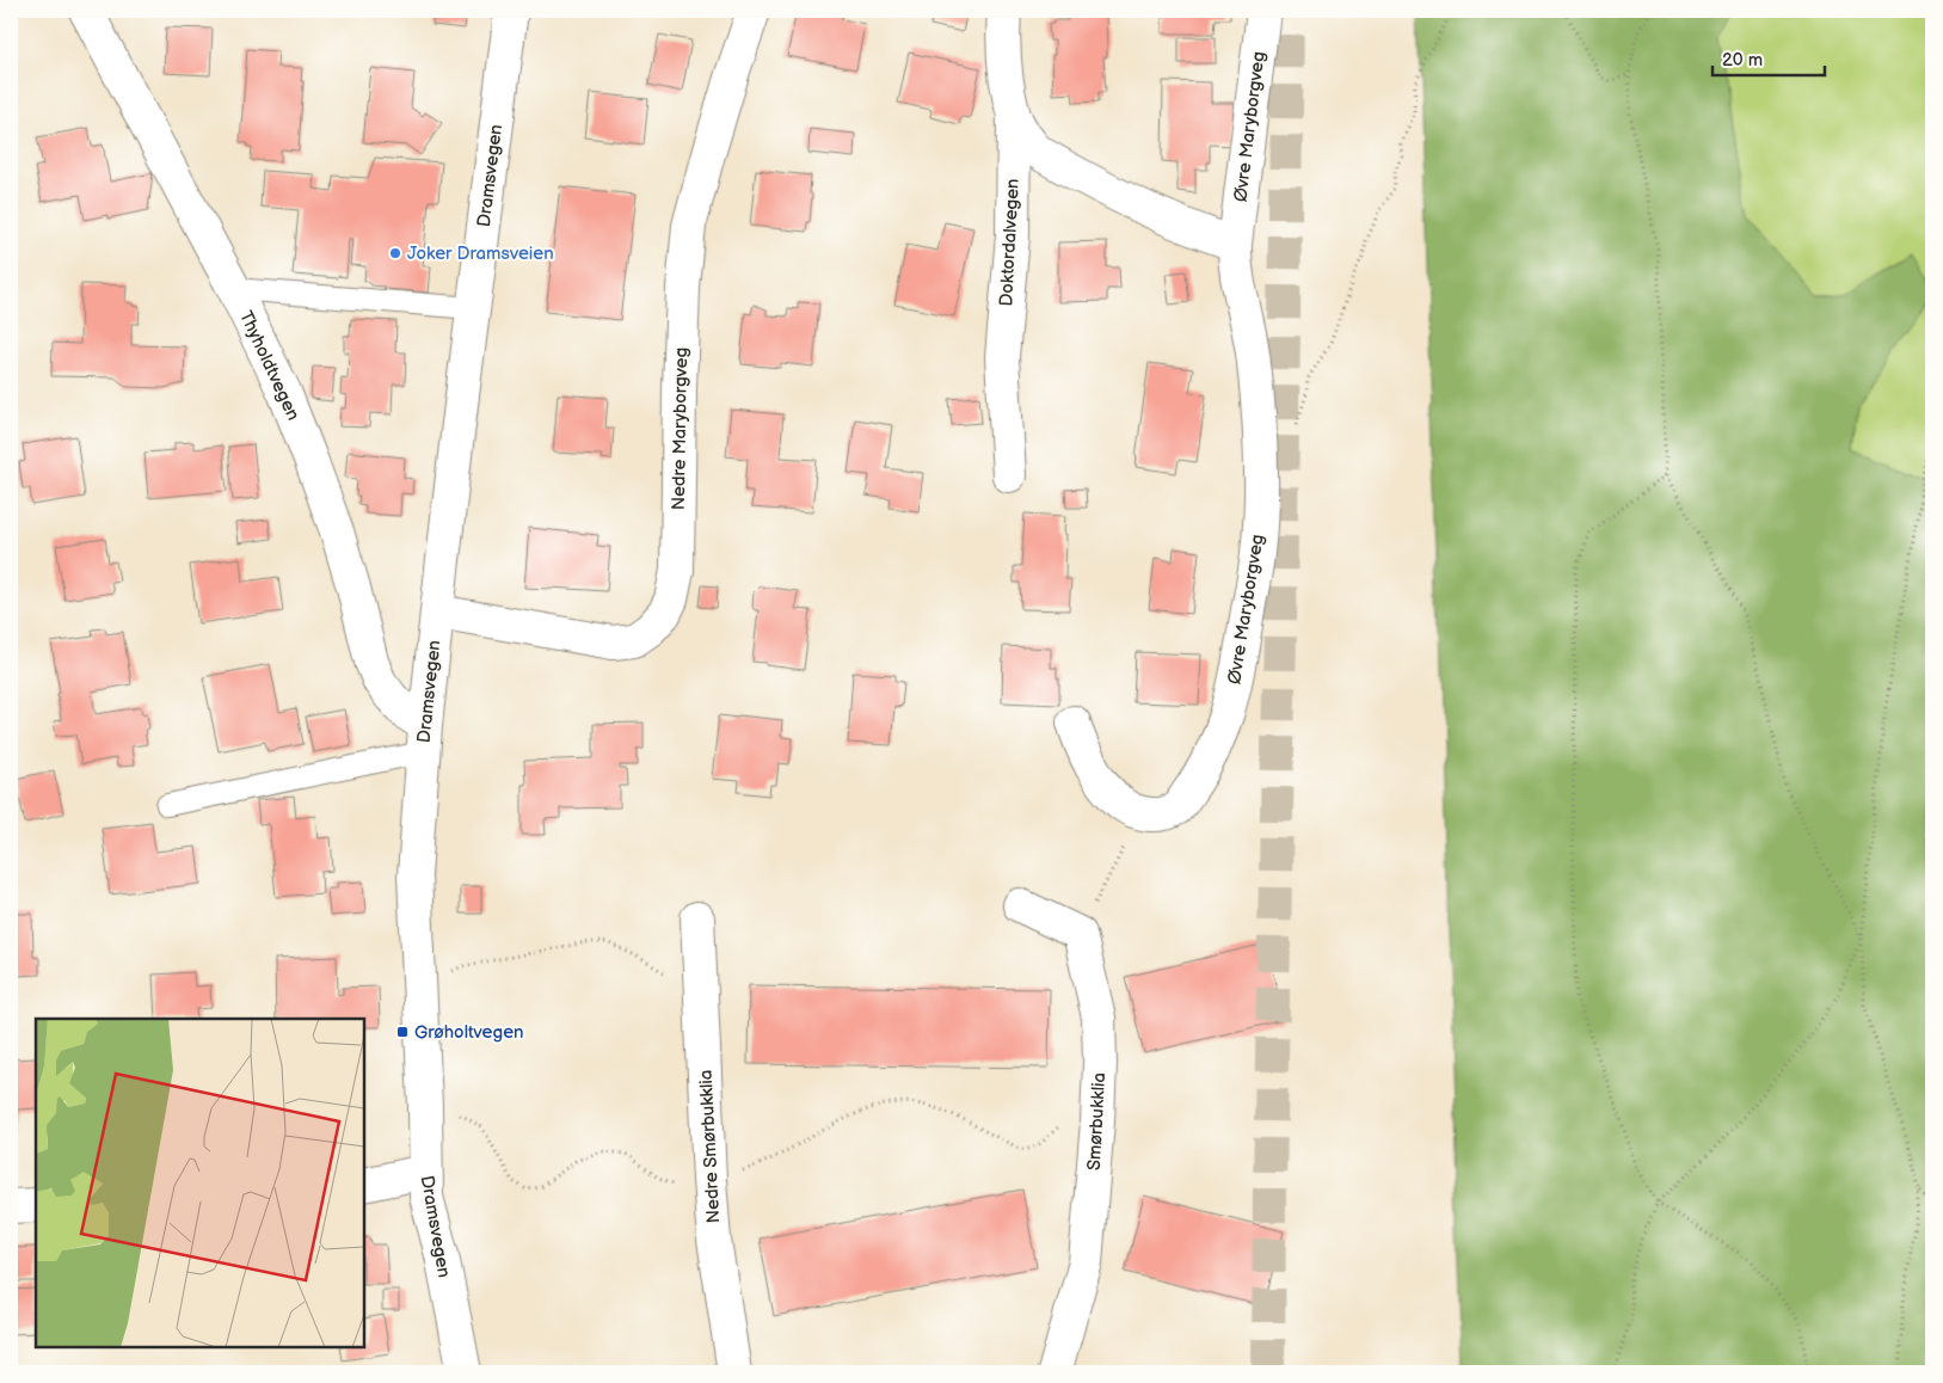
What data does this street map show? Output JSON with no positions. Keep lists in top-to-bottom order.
{
  "streets": {
    "street": [
      "Øvre Maryborgveg",
      "Dramsvegen",
      "Doktordalvegen",
      "Thyholdtvegen",
      "Nedre Maryborgveg",
      "Smørbukklia",
      "Nedre Smørbukklia"
    ]
  },
  "crossings": [
    ["Dramsvegen", "Thyholdtvegen"],
    ["Dramsvegen", "Nedre Maryborgveg"]
  ],
  "places": {
    "other": ["Joker Dramsveien"],
    "transit": ["Grøholtvegen"]
  },
  "scale_bar": "20 m"
}
